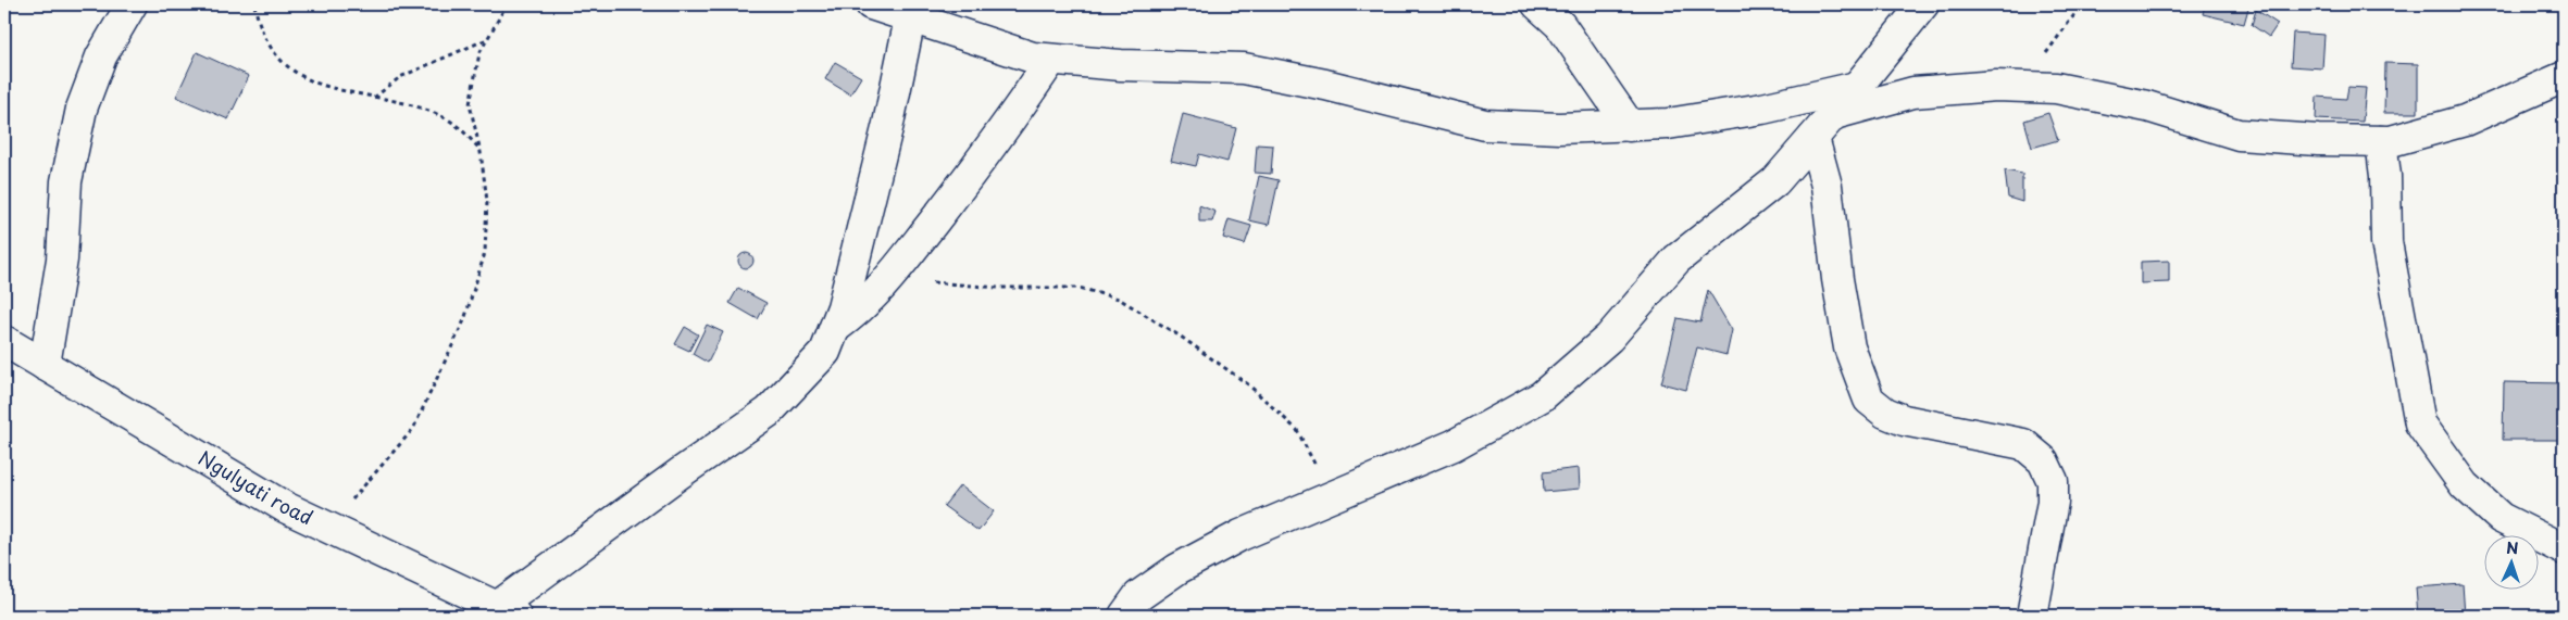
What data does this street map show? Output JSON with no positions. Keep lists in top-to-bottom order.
{
  "streets": {
    "street": ["Ngulyati road"]
  },
  "north": "top"
}
